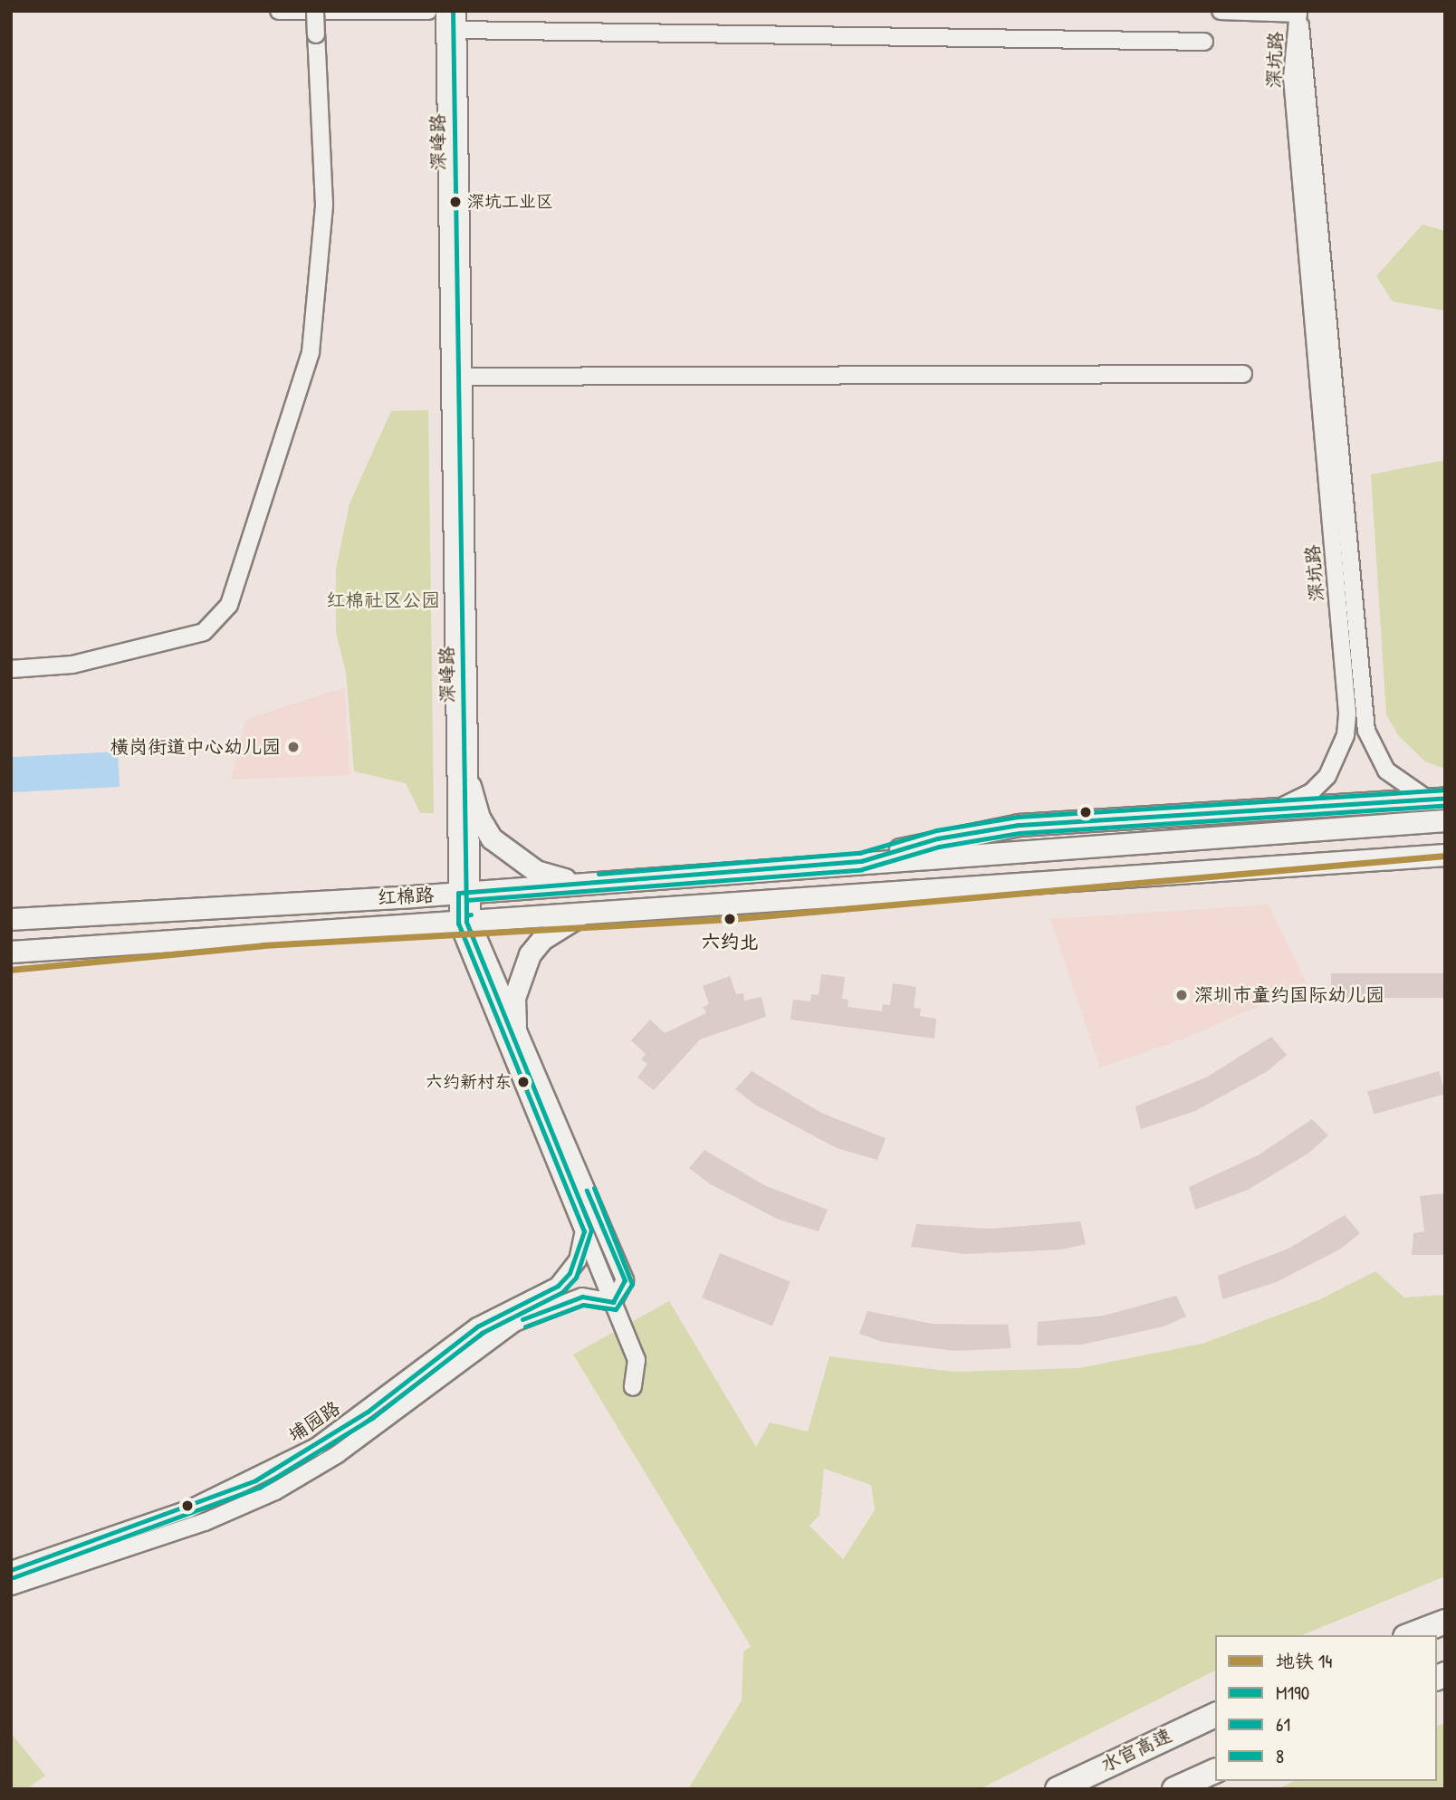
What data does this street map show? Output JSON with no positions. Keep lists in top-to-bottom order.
{
  "streets": {
    "highway": ["水官高速"],
    "main road": ["红棉路"],
    "street": ["深坑路", "深峰路", "埔园路"]
  },
  "crossings": [
    ["深峰路", "红棉路"],
    ["深峰路", "埔园路"]
  ],
  "parks": ["红棉社区公园"],
  "places": [
    "深坑工业区",
    "横岗街道中心幼儿园",
    "六约北",
    "深圳市童约国际幼儿园",
    "六约新村东"
  ],
  "lines": [
    "transit line 8",
    "transit line M190",
    "transit line 61",
    "metro line 14"
  ],
  "legend": [
    "地铁 14",
    "M190",
    "61",
    "8"
  ]
}
